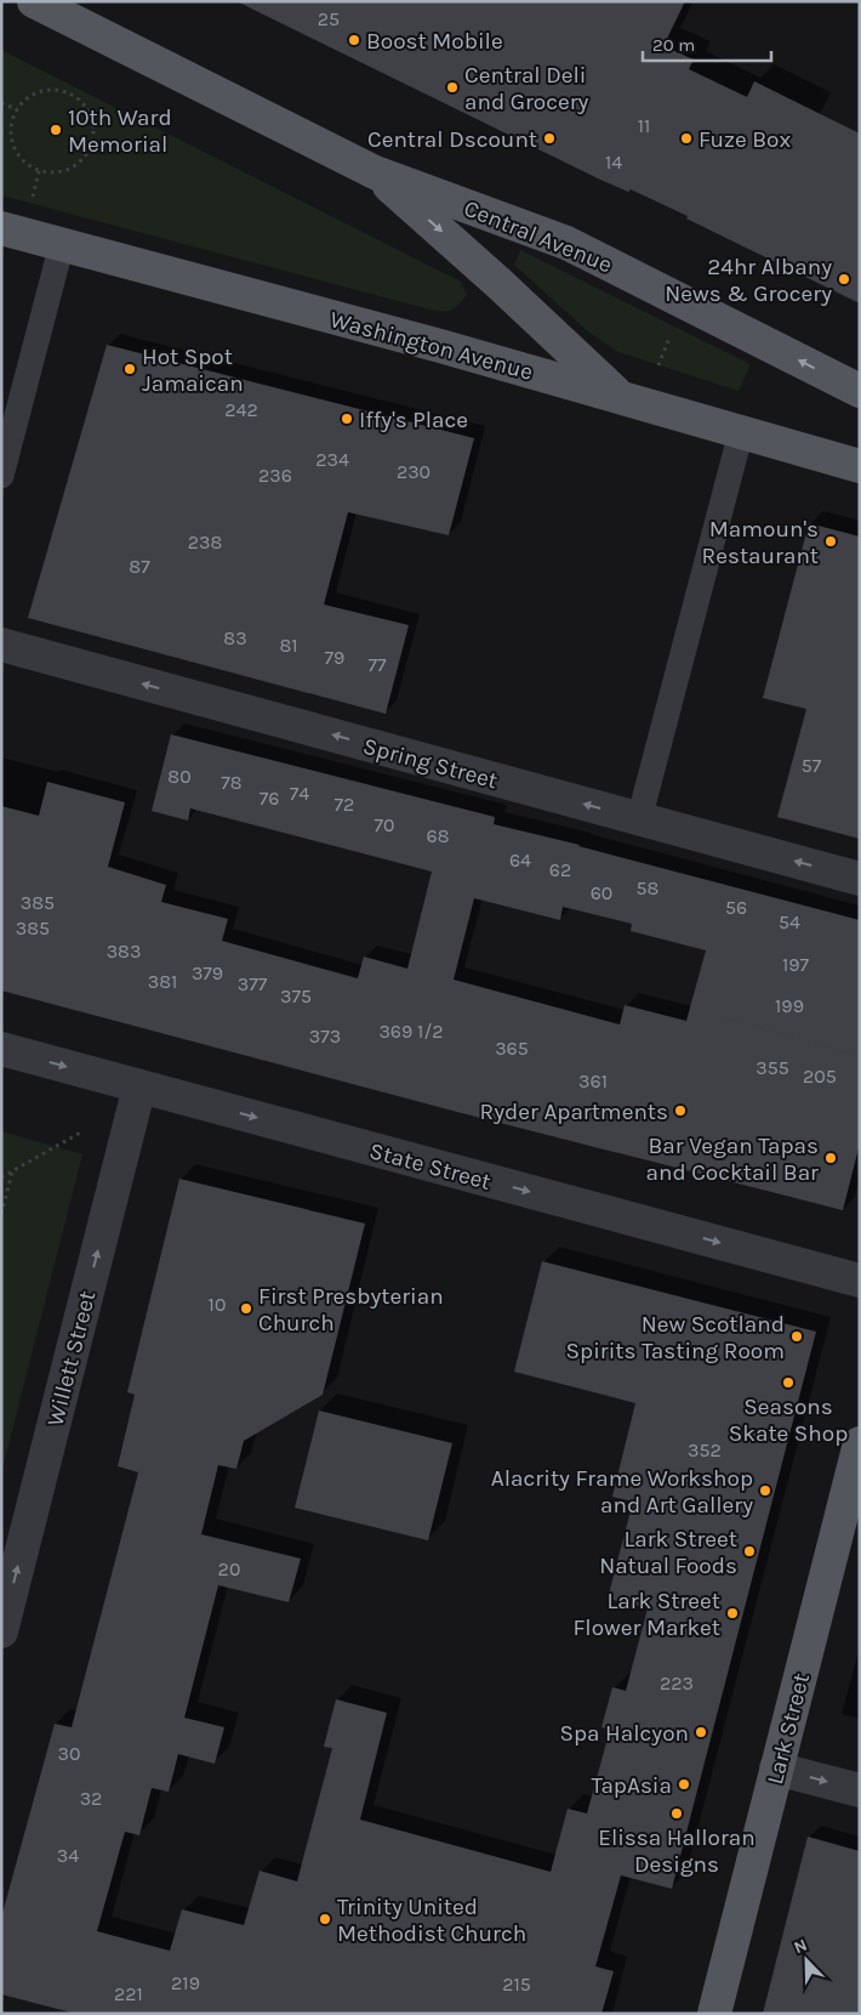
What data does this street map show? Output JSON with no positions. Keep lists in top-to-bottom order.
{
  "streets": {
    "main road": ["Central Avenue", "Washington Avenue", "Lark Street"],
    "street": ["Spring Street", "State Street", "Willett Street"]
  },
  "crossings": [
    ["Central Avenue", "Washington Avenue"],
    ["State Street", "Willett Street"]
  ],
  "one_way": ["Spring Street", "State Street", "Willett Street"],
  "places": [
    "Boost Mobile",
    "Central Deli and Grocery",
    "10th Ward Memorial",
    "Central Dscount",
    "Fuze Box",
    "24hr Albany News & Grocery",
    "Hot Spot Jamaican",
    "Iffy's Place",
    "Mamoun's Restaurant",
    "Ryder Apartments",
    "Bar Vegan Tapas and Cocktail Bar",
    "First Presbyterian Church",
    "New Scotland Spirits Tasting Room",
    "Seasons Skate Shop",
    "Alacrity Frame Workshop and Art Gallery",
    "Lark Street Natual Foods",
    "Lark Street Flower Market",
    "Spa Halcyon",
    "TapAsia",
    "Elissa Halloran Designs",
    "Trinity United Methodist Church"
  ],
  "house_numbers": [
    "25",
    "11",
    "14",
    "242",
    "234",
    "230",
    "236",
    "238",
    "87",
    "83",
    "81",
    "79",
    "77",
    "57",
    "80",
    "78",
    "74",
    "76",
    "72",
    "70",
    "68",
    "64",
    "62",
    "58",
    "60",
    "385",
    "56",
    "54",
    "385",
    "383",
    "197",
    "379",
    "381",
    "377",
    "375",
    "199",
    "369 1/2",
    "373",
    "365",
    "355",
    "205",
    "361",
    "10",
    "352",
    "20",
    "223",
    "30",
    "32",
    "34",
    "219",
    "215",
    "221"
  ],
  "scale_bar": "20 m",
  "north": "top left"
}
